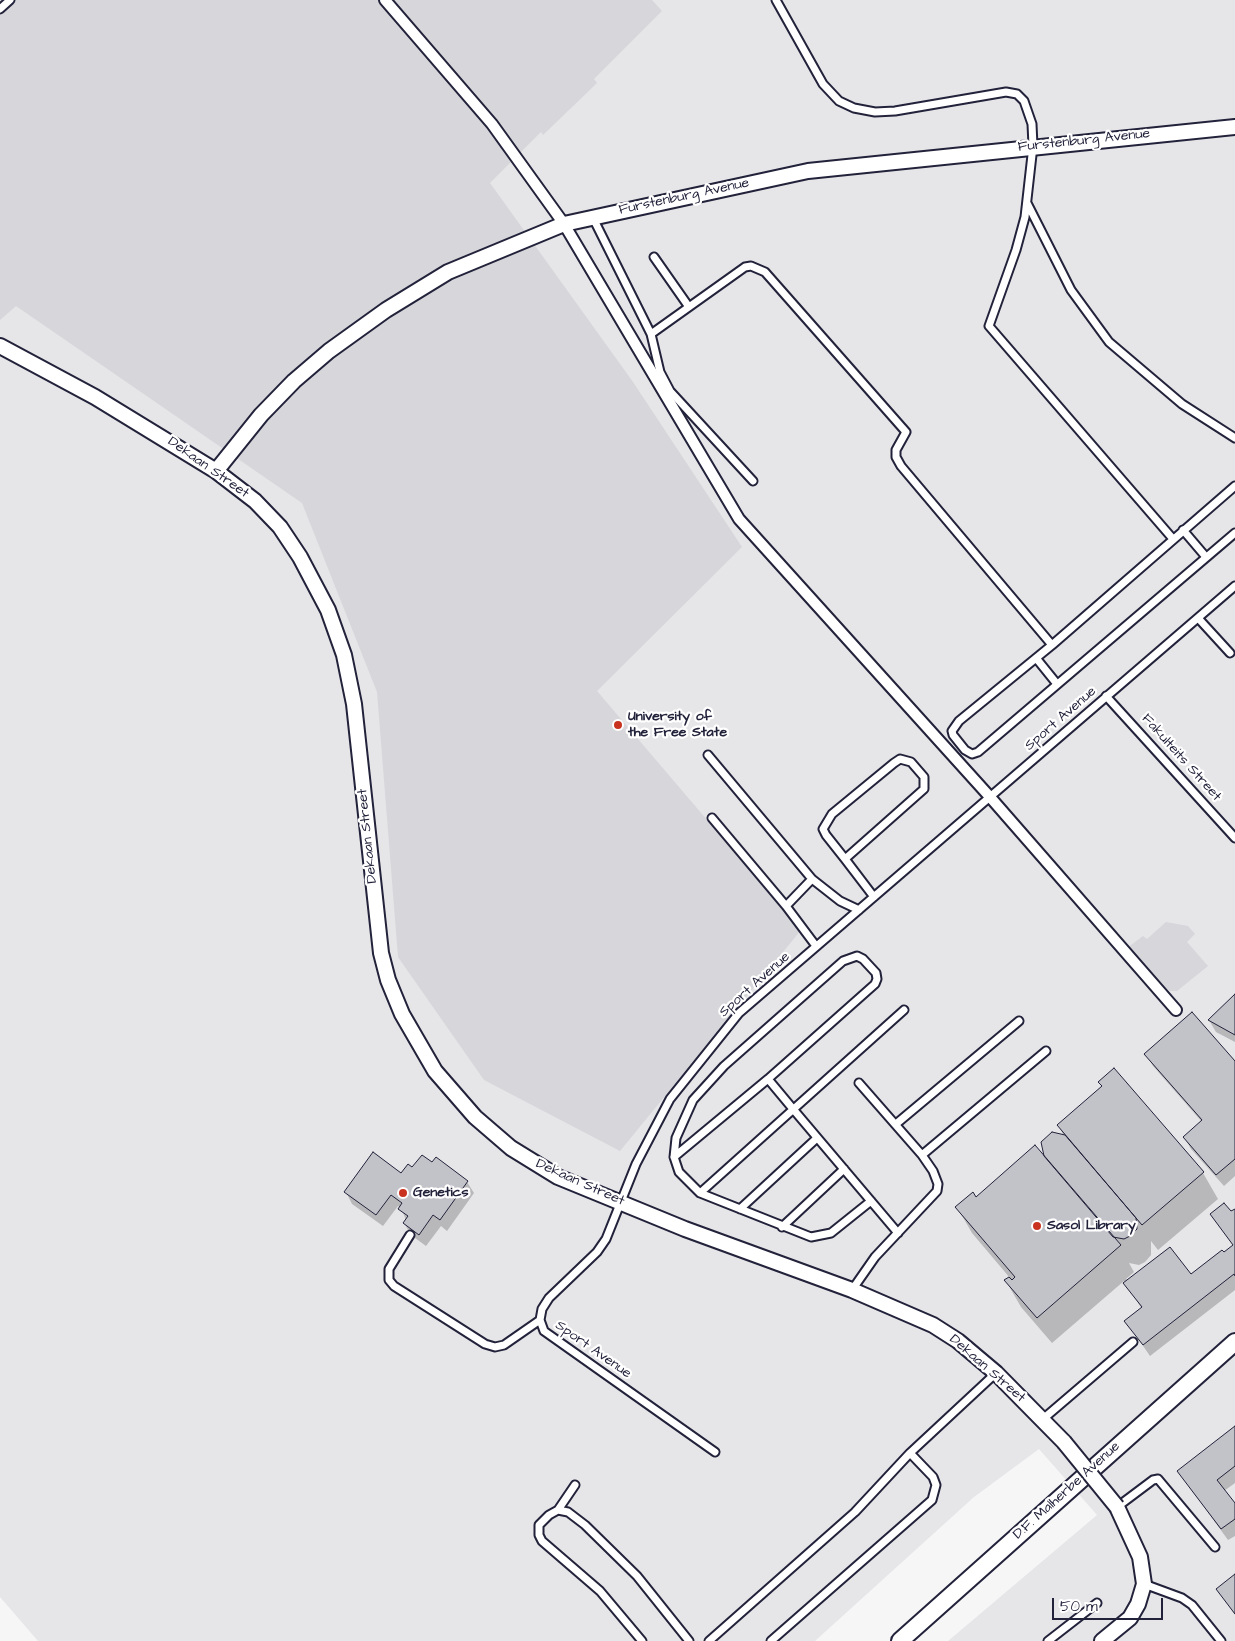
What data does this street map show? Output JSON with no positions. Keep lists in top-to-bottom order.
{
  "streets": {
    "street": ["Furstenburg Avenue", "Dekaan Street", "D.F. Malherbe Avenue"],
    "lane": ["Sport Avenue", "Fakulteits Street"]
  },
  "crossings": [
    ["Furstenburg Avenue", "Dekaan Street"],
    ["Dekaan Street", "Sport Avenue"],
    ["Sport Avenue", "Fakulteits Street"]
  ],
  "places": ["University of the Free State", "Genetics", "Sasol Library"],
  "scale_bar": "50 m"
}
